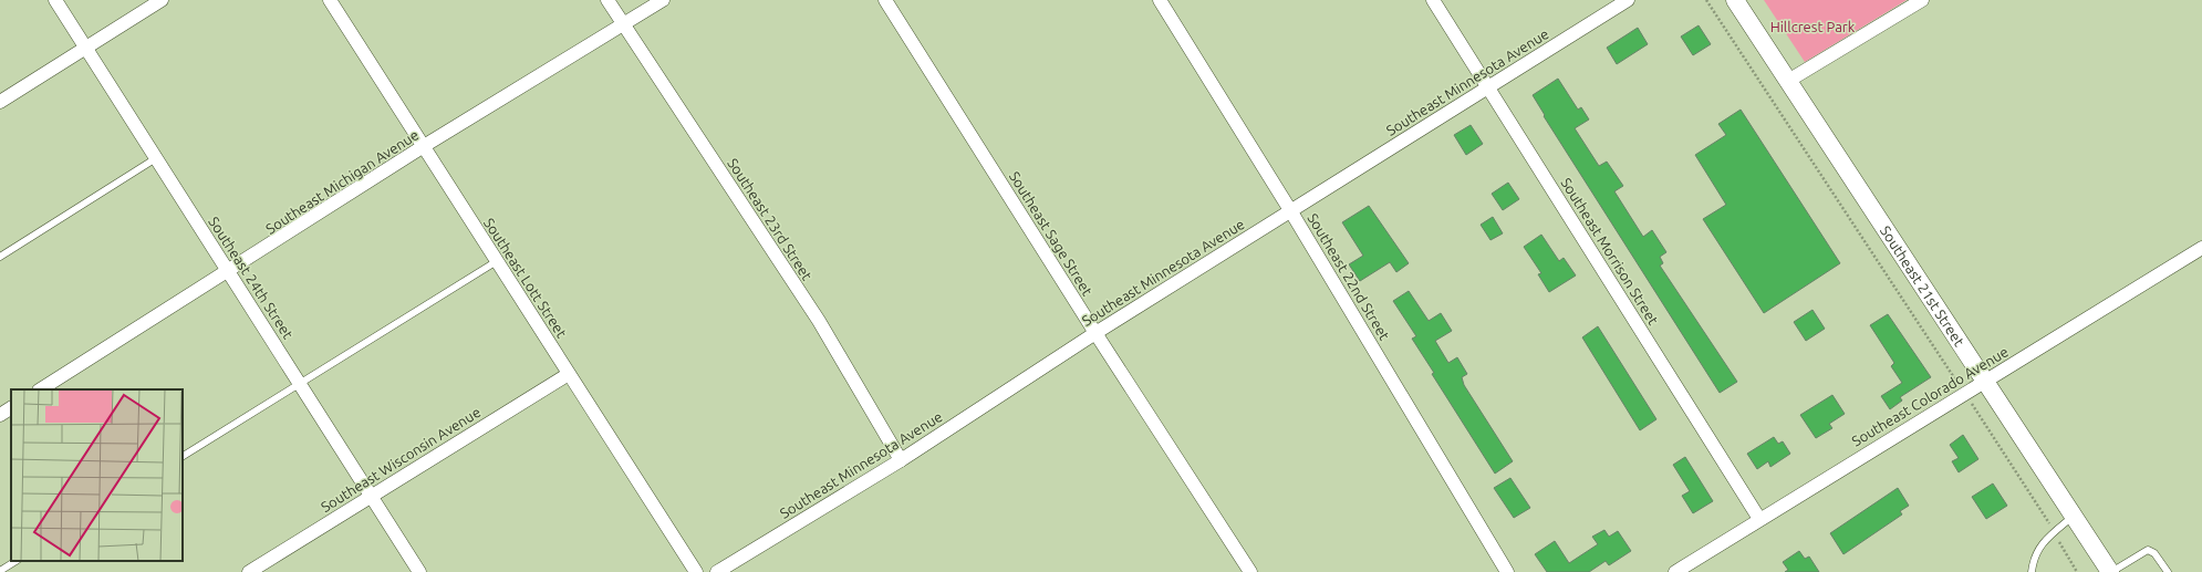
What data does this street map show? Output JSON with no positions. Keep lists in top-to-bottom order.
{
  "streets": {
    "main road": ["Southeast 21st Street"],
    "street": [
      "Southeast Minnesota Avenue",
      "Southeast Michigan Avenue",
      "Southeast 23rd Street",
      "Southeast Sage Street",
      "Southeast Morrison Street",
      "Southeast 22nd Street",
      "Southeast 24th Street",
      "Southeast Lott Street",
      "Southeast Colorado Avenue",
      "Southeast Wisconsin Avenue"
    ]
  },
  "crossings": [
    ["Southeast Minnesota Avenue", "Southeast 23rd Street"],
    ["Southeast Minnesota Avenue", "Southeast Sage Street"],
    ["Southeast Minnesota Avenue", "Southeast Morrison Street"],
    ["Southeast Minnesota Avenue", "Southeast 22nd Street"],
    ["Southeast Michigan Avenue", "Southeast 23rd Street"],
    ["Southeast Michigan Avenue", "Southeast 24th Street"],
    ["Southeast Michigan Avenue", "Southeast Lott Street"],
    ["Southeast Morrison Street", "Southeast Colorado Avenue"],
    ["Southeast 24th Street", "Southeast Wisconsin Avenue"],
    ["Southeast Lott Street", "Southeast Wisconsin Avenue"],
    ["Southeast 21st Street", "Southeast Colorado Avenue"]
  ],
  "parks": ["Hillcrest Park"]
}
